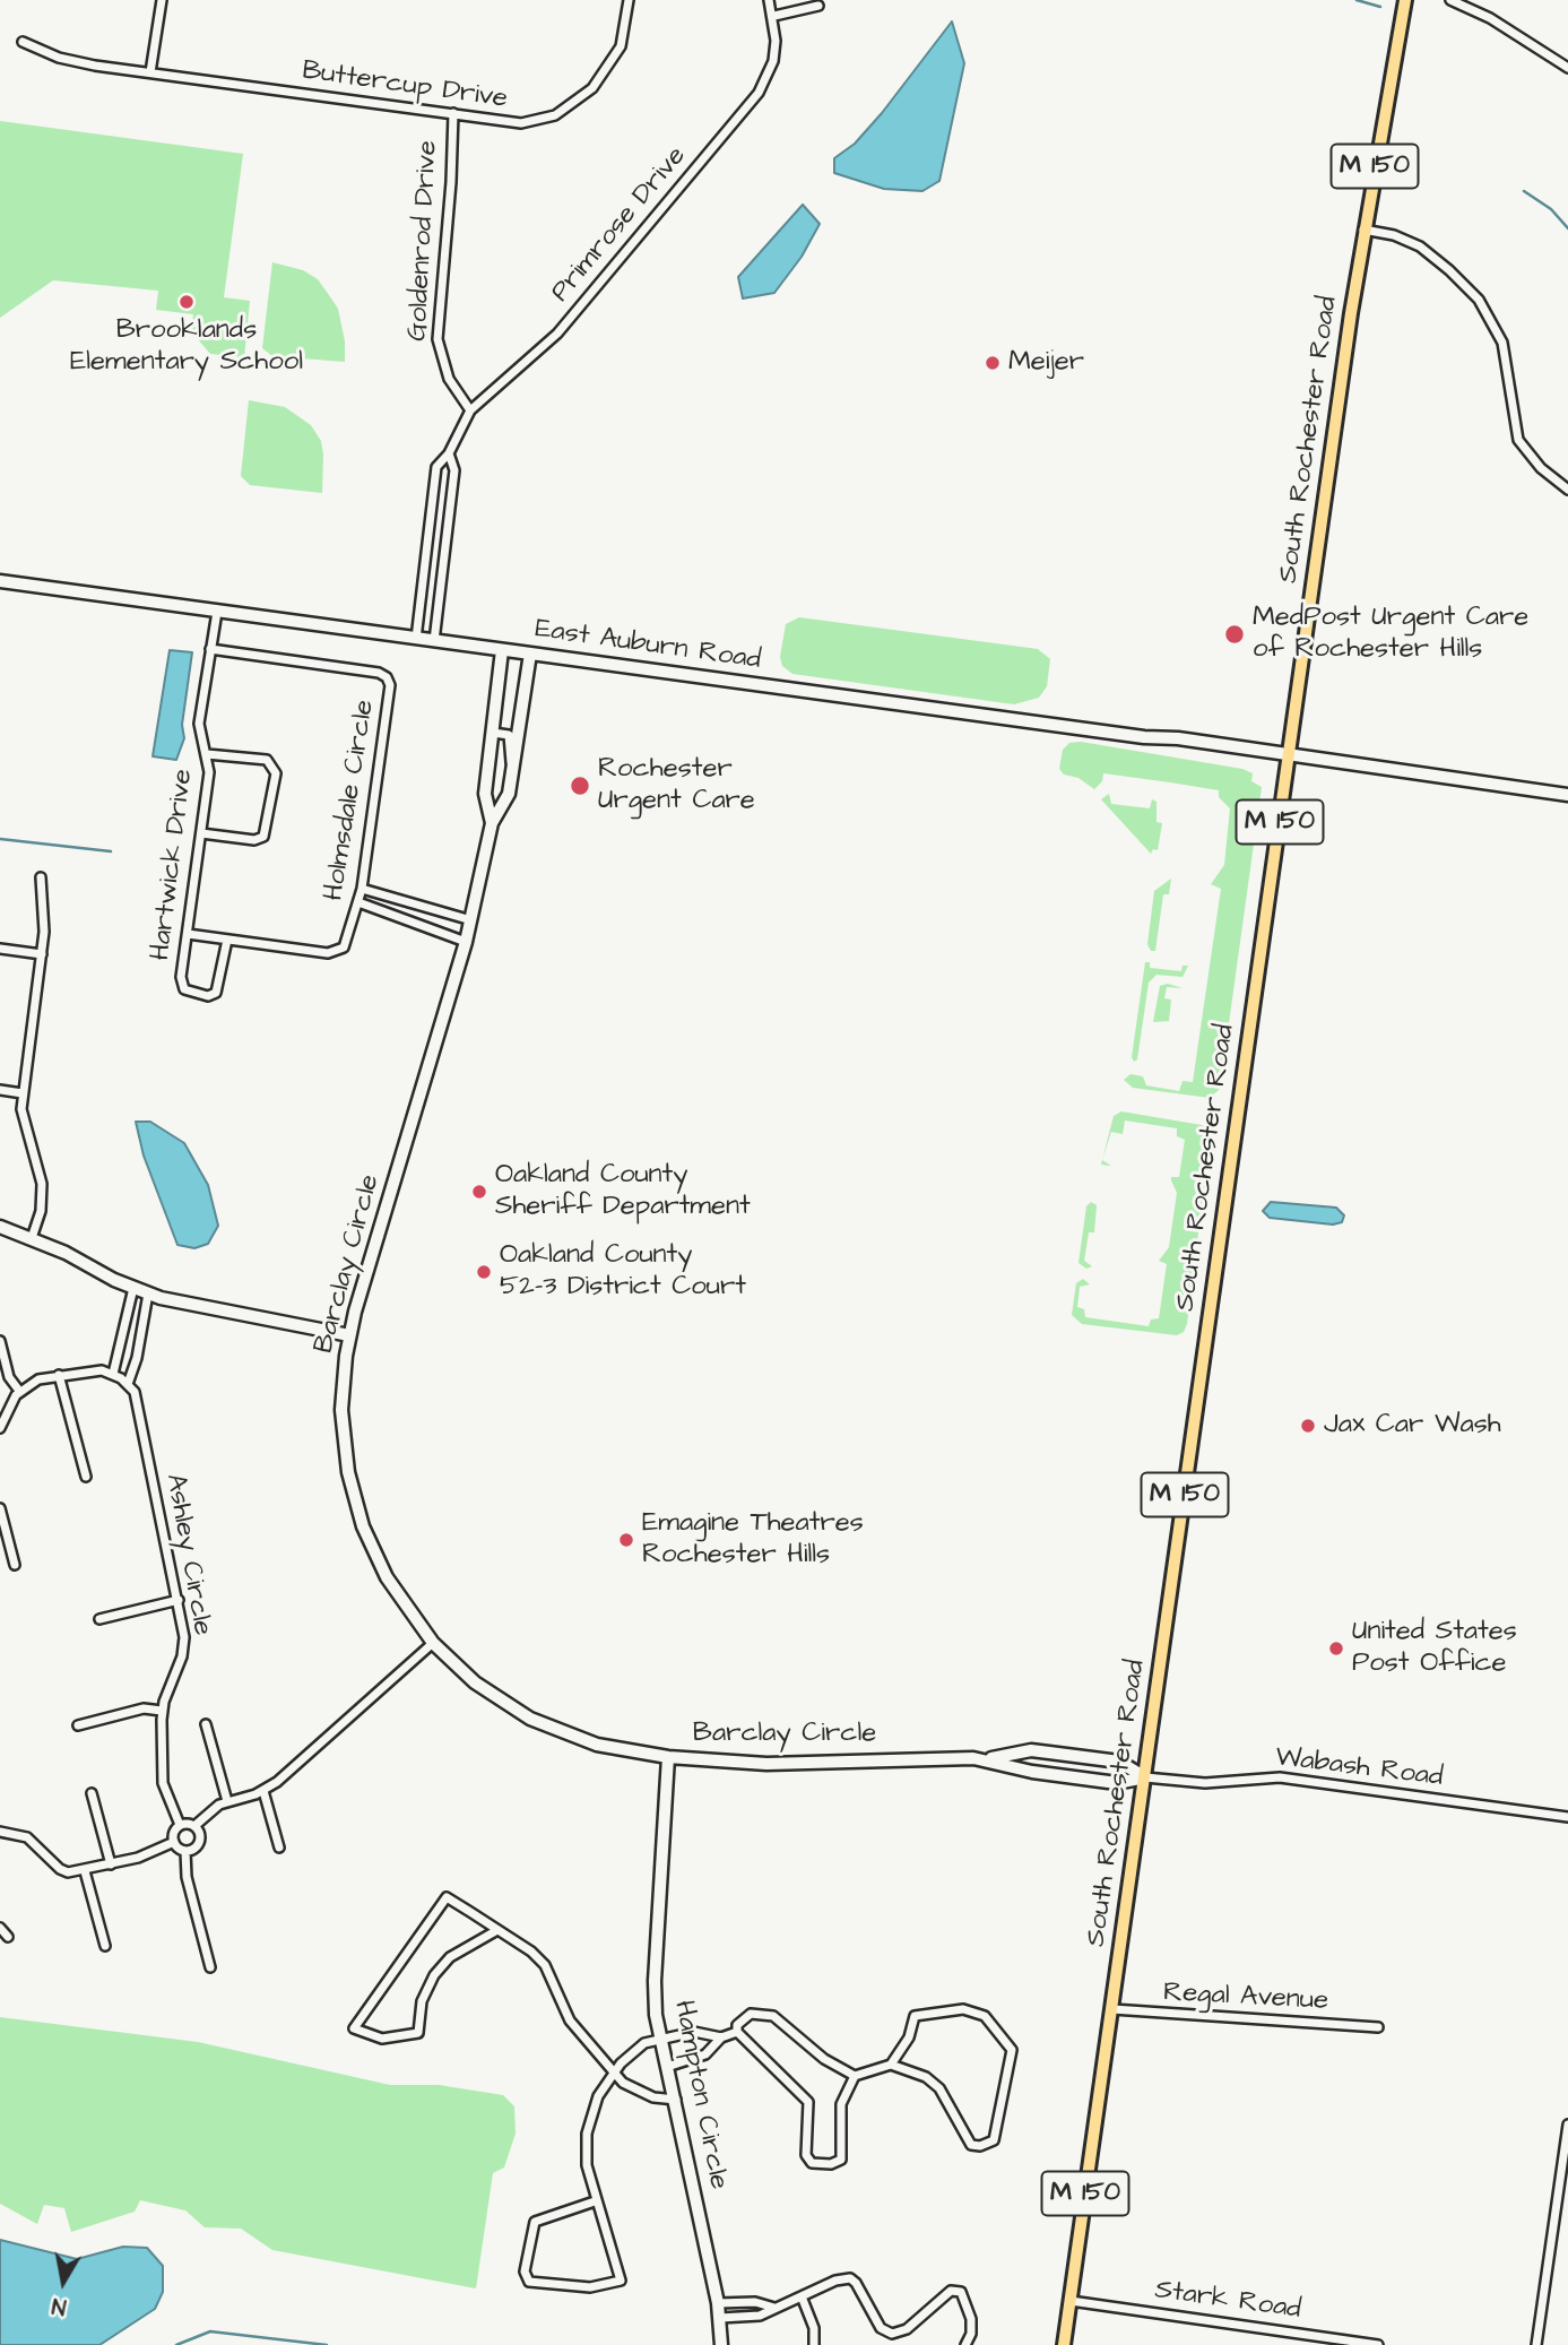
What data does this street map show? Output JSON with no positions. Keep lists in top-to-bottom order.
{
  "streets": {
    "main road": ["M 150", "South Rochester Road"],
    "street": [
      "Buttercup Drive",
      "Primrose Drive",
      "Goldenrod Drive",
      "East Auburn Road",
      "Holmsdale Circle",
      "Hartwick Drive",
      "Barclay Circle",
      "Ashley Circle",
      "Wabash Road",
      "Regal Avenue",
      "Hampton Circle",
      "Stark Road"
    ]
  },
  "crossings": [
    ["Buttercup Drive", "Goldenrod Drive"],
    ["Primrose Drive", "Goldenrod Drive"],
    ["Primrose Drive", "East Auburn Road"],
    ["South Rochester Road", "East Auburn Road"],
    ["South Rochester Road", "Barclay Circle"],
    ["South Rochester Road", "Wabash Road"],
    ["South Rochester Road", "Regal Avenue"],
    ["South Rochester Road", "Stark Road"],
    ["East Auburn Road", "Hartwick Drive"],
    ["East Auburn Road", "Barclay Circle"],
    ["Holmsdale Circle", "Hartwick Drive"],
    ["Barclay Circle", "Wabash Road"],
    ["Barclay Circle", "Hampton Circle"]
  ],
  "places": [
    "Brooklands Elementary School",
    "Meijer",
    "MedPost Urgent Care of Rochester Hills",
    "Rochester Urgent Care",
    "Oakland County Sheriff Department",
    "Oakland County 52-3 District Court",
    "Jax Car Wash",
    "Emagine Theatres Rochester Hills",
    "United States Post Office"
  ],
  "north": "bottom"
}
